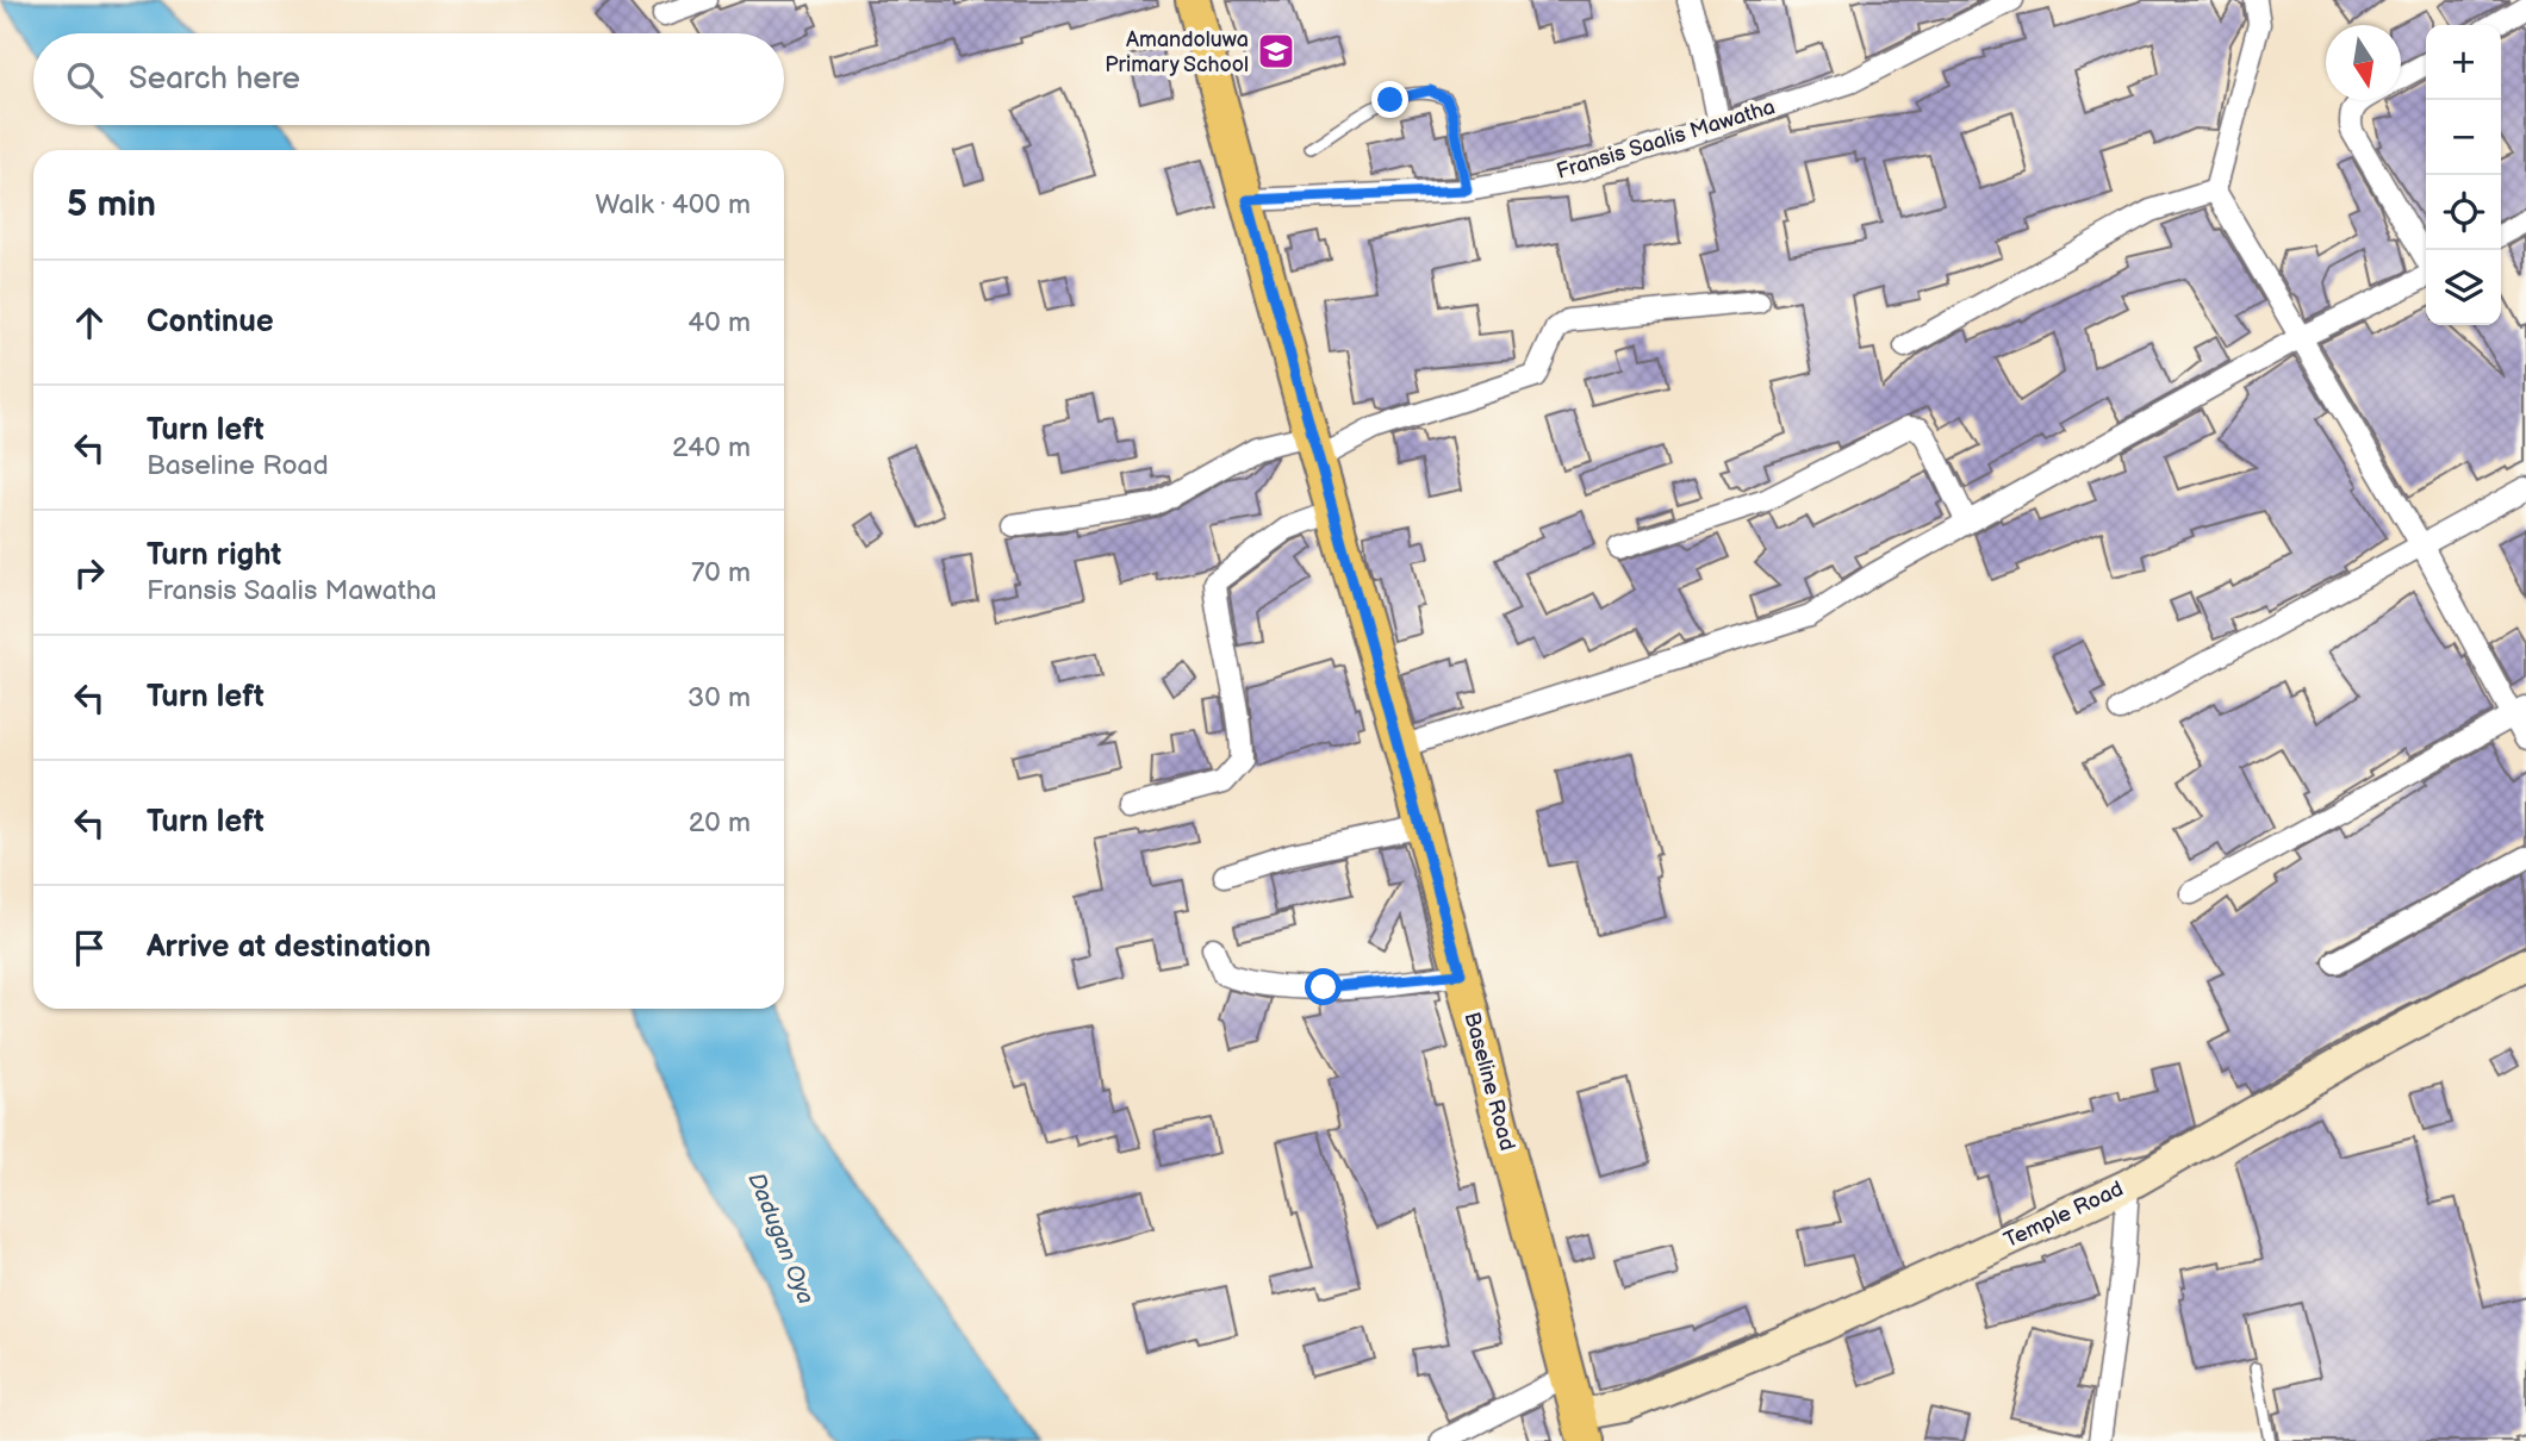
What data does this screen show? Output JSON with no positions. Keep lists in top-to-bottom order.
{
  "streets": {
    "main road": ["Baseline Road"],
    "street": ["Fransis Saalis Mawatha", "Temple Road"]
  },
  "crossings": [
    ["Fransis Saalis Mawatha", "Baseline Road"],
    ["Baseline Road", "Temple Road"]
  ],
  "water": ["Dadugan Oya"],
  "places": {
    "school or university": ["Amandoluwa Primary School"]
  },
  "north": "bottom",
  "page": {
    "map_buttons": ["+", "−"],
    "search": "Search here",
    "heading": ["5 min", "Walk · 400 m"],
    "list": [
      ["Continue", "40 m"],
      ["Turn left", "Baseline Road", "240 m"],
      ["Turn right", "Fransis Saalis Mawatha", "70 m"],
      ["Turn left", "30 m"],
      ["Turn left", "20 m"],
      "Arrive at destination"
    ]
  }
}
